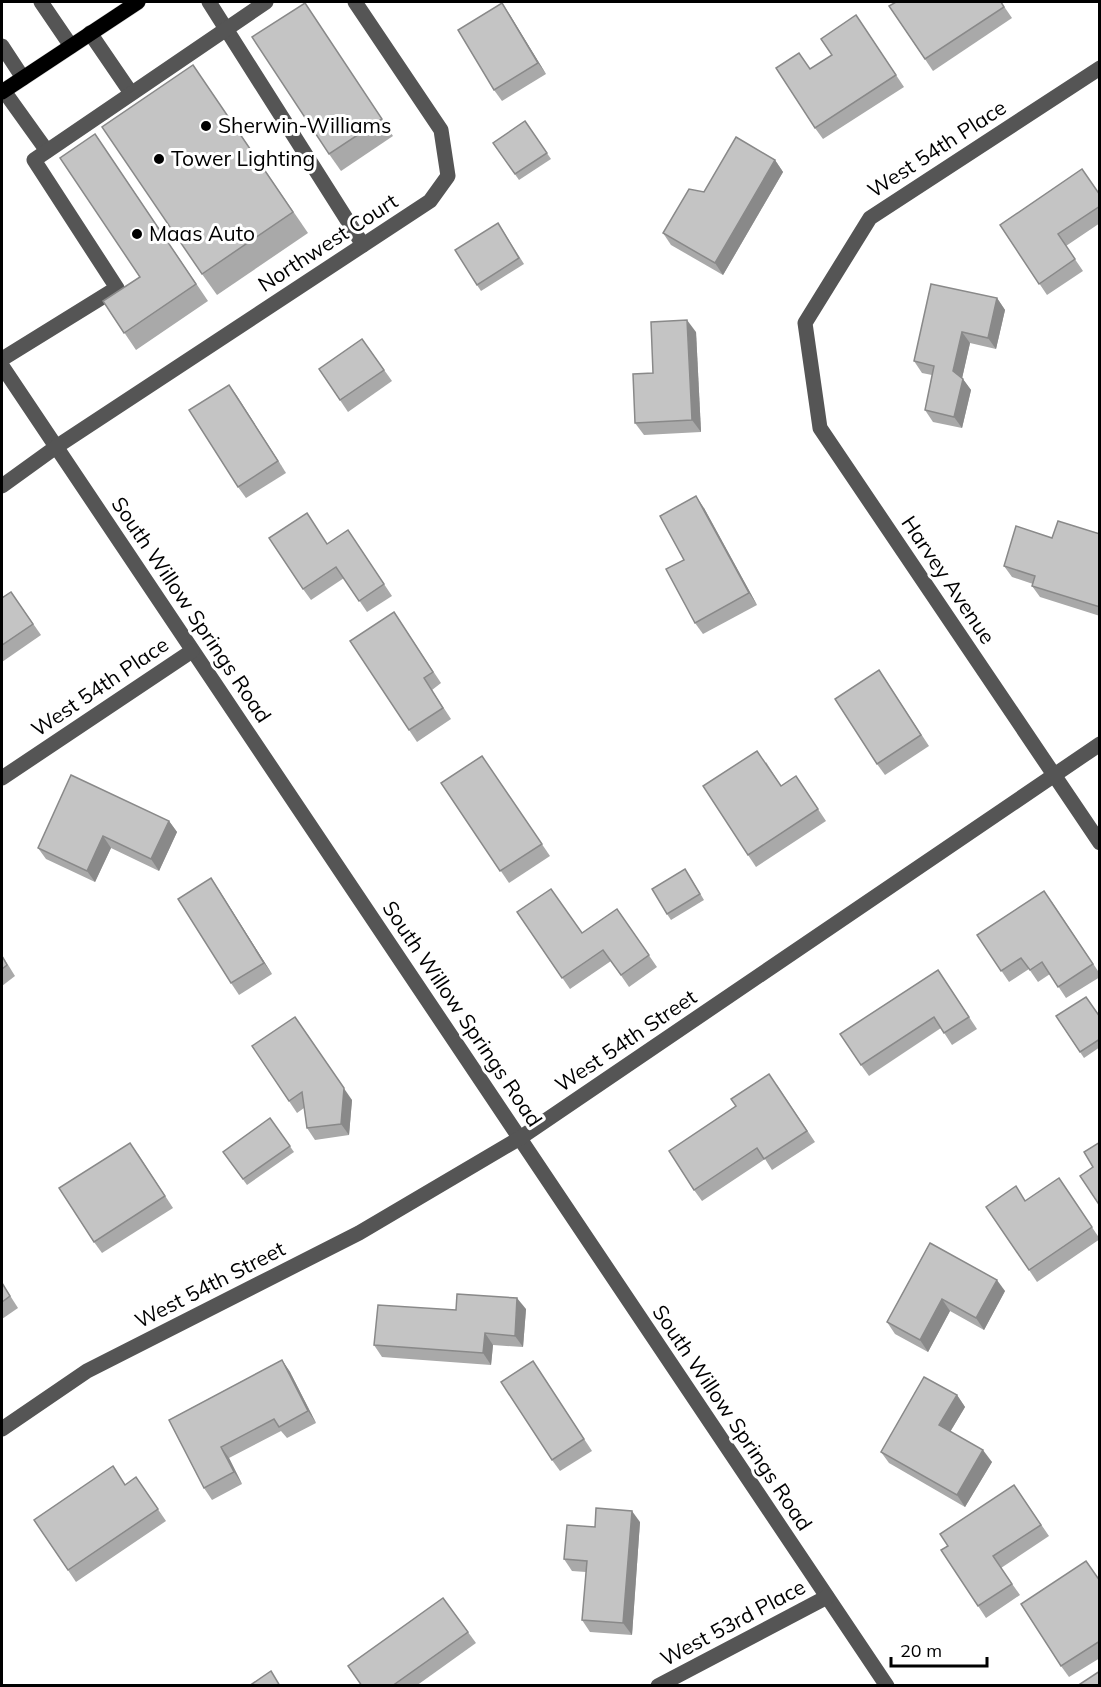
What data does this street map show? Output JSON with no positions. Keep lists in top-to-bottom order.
{
  "streets": {
    "street": [
      "West 54th Place",
      "Northwest Court",
      "Harvey Avenue",
      "South Willow Springs Road",
      "West 54th Street",
      "West 53rd Place"
    ]
  },
  "crossings": [
    ["West 54th Place", "Harvey Avenue"],
    ["West 54th Place", "South Willow Springs Road"],
    ["Northwest Court", "South Willow Springs Road"],
    ["Harvey Avenue", "West 54th Street"],
    ["South Willow Springs Road", "West 54th Street"],
    ["South Willow Springs Road", "West 53rd Place"]
  ],
  "places": ["Sherwin-Williams", "Tower Lighting", "Maas Auto"],
  "scale_bar": "20 m"
}
